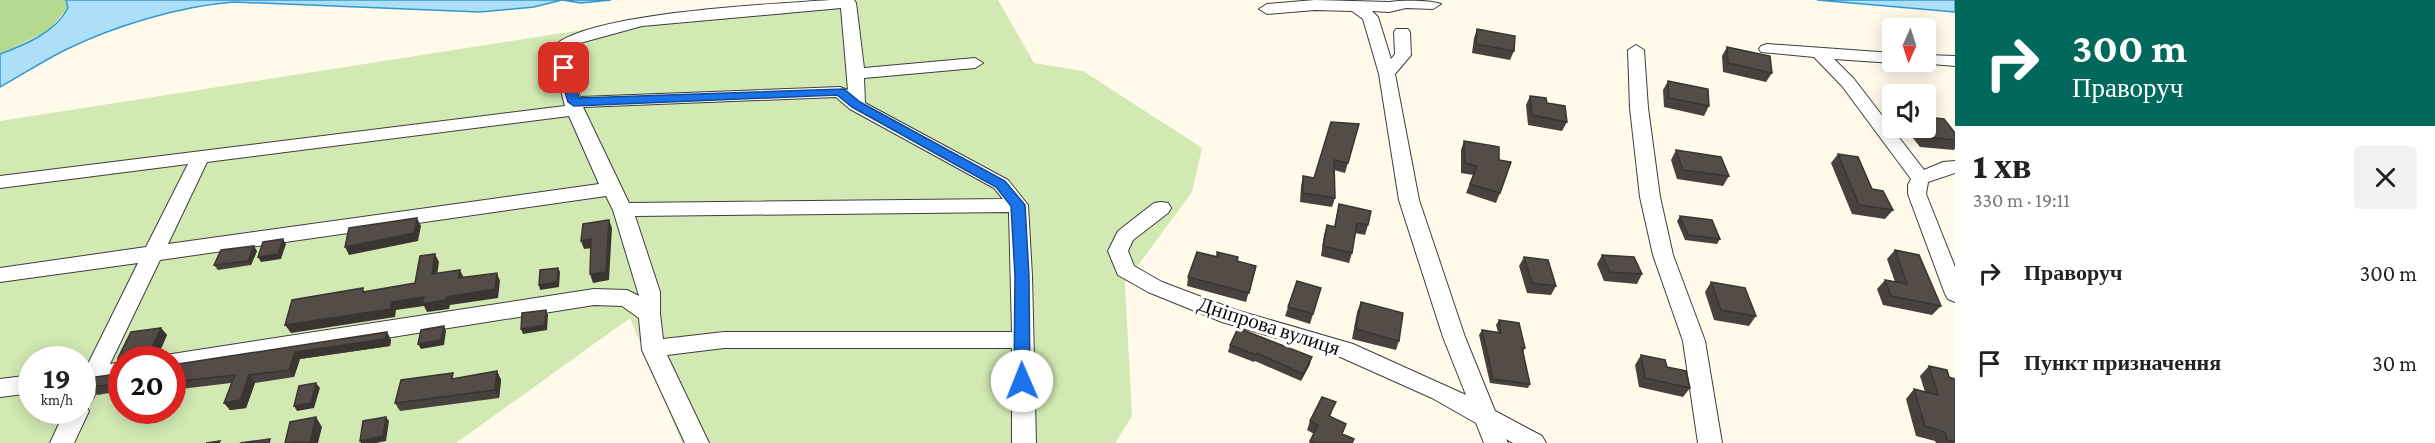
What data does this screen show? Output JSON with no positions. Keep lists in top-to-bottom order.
{
  "streets": {
    "street": ["Дніпрова вулиця"]
  },
  "north": "bottom",
  "page": {
    "turn": ["300 m", "Праворуч"],
    "heading": ["1 хв", "330 m · 19:11"],
    "list": [
      {
        "name": "Праворуч",
        "value": "300 m"
      },
      {
        "name": "Пункт призначення",
        "value": "30 m"
      }
    ],
    "speed": "19 km/h",
    "limit": "20"
  }
}
